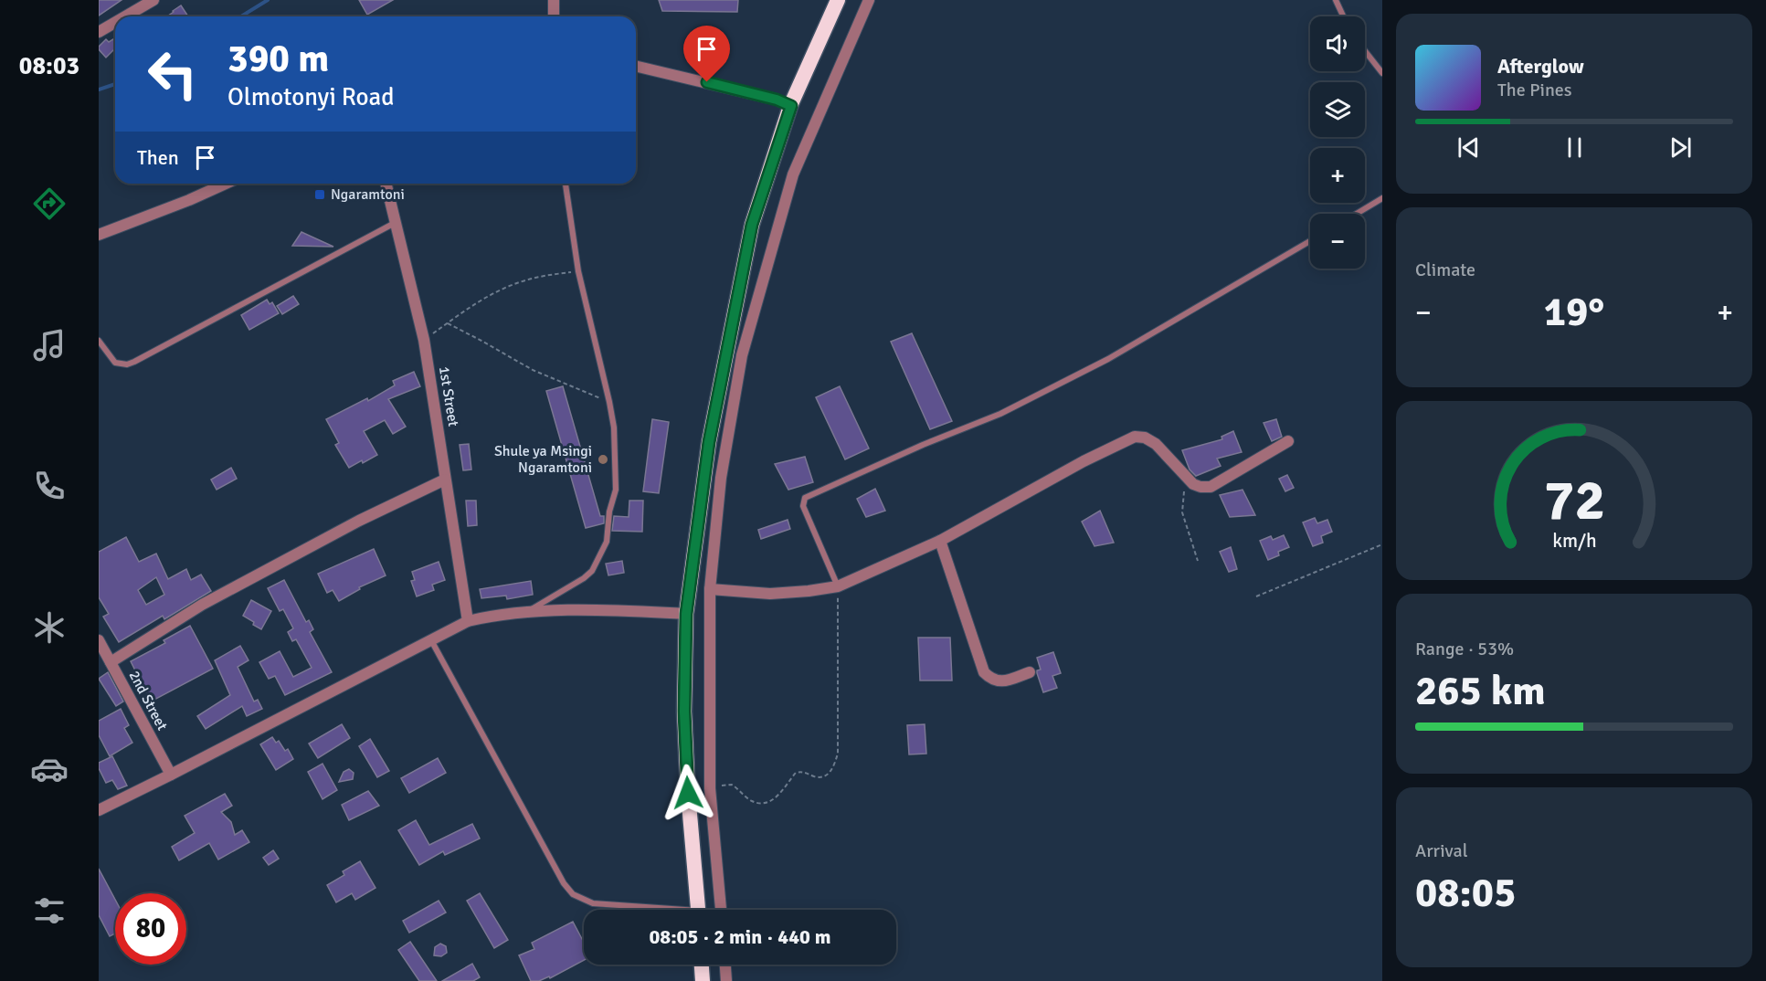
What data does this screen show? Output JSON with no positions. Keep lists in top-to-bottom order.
{
  "streets": {
    "street": ["1st Street", "2nd Street"]
  },
  "places": {
    "transit": ["Ngaramtoni"],
    "other": ["Shule ya Msingi Ngaramtoni"]
  },
  "page": {
    "tabs": "08:03",
    "map_buttons": ["+", "−"],
    "turn": ["390 m", "Olmotonyi Road"],
    "song": ["Afterglow", "The Pines"],
    "then": "Then",
    "tile": [
      "Climate",
      ["Range · 53%", "265 km"],
      ["Arrival", "08:05"]
    ],
    "heat": ["−", "19°", "+"],
    "limit": "80",
    "trip": "08:05 · 2 min · 440 m",
    "gauge": ["72", "km/h"]
  }
}
